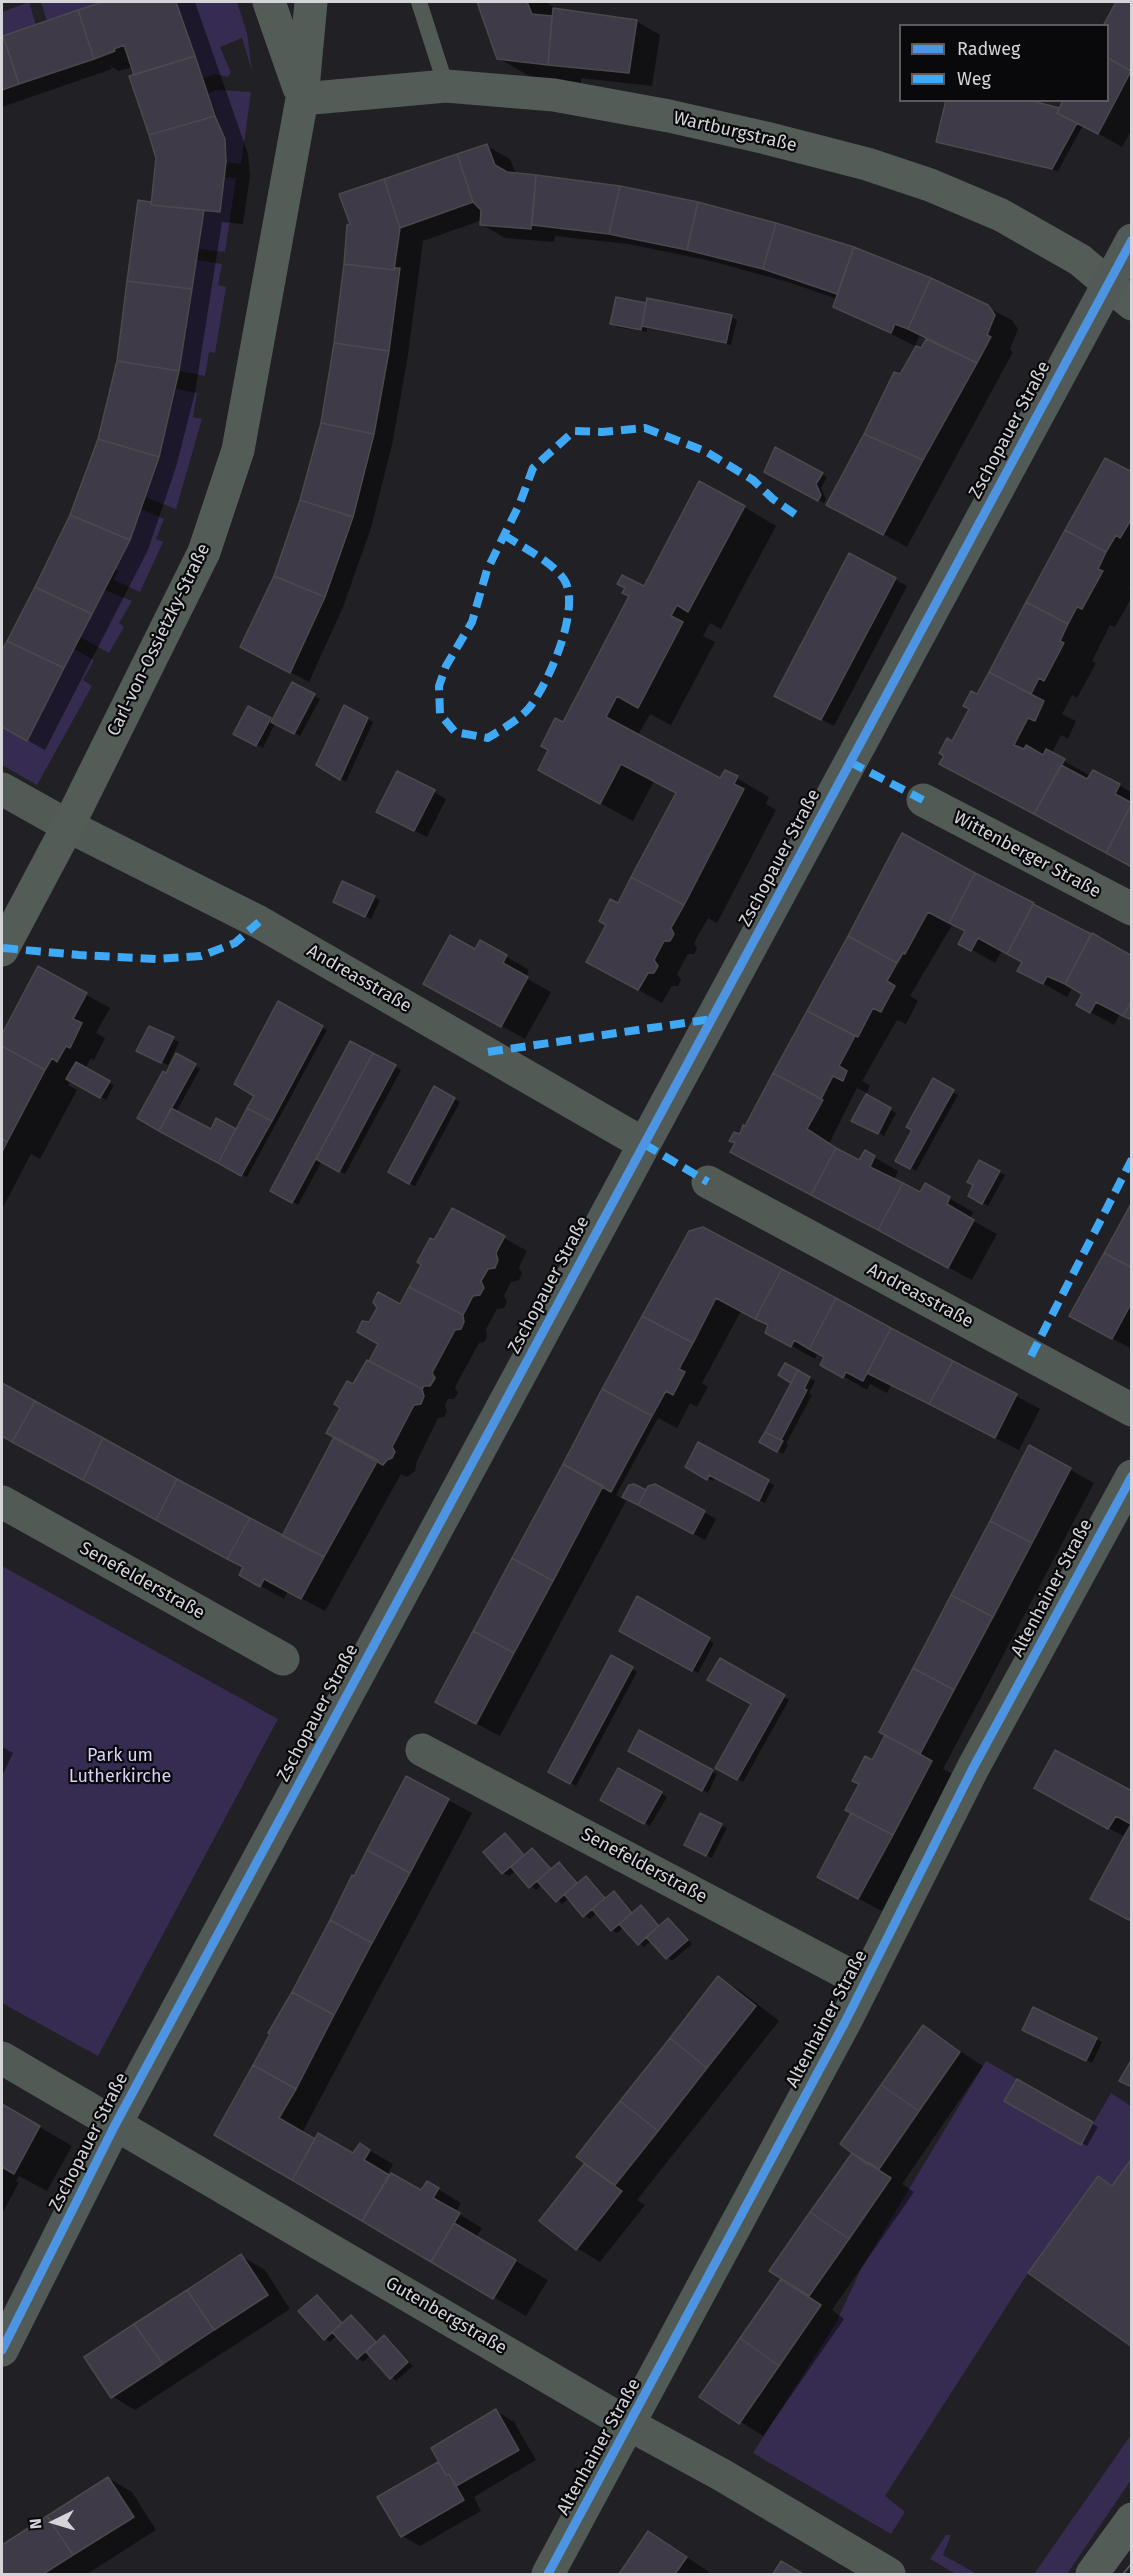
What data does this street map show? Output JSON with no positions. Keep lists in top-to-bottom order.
{
  "streets": {
    "main road": ["Wartburgstraße", "Zschopauer Straße", "Carl-von-Ossietzky-Straße"],
    "street": [
      "Wittenberger Straße",
      "Andreasstraße",
      "Senefelderstraße",
      "Altenhainer Straße",
      "Gutenbergstraße"
    ]
  },
  "crossings": [
    ["Wartburgstraße", "Zschopauer Straße"],
    ["Wartburgstraße", "Carl-von-Ossietzky-Straße"],
    ["Zschopauer Straße", "Andreasstraße"],
    ["Zschopauer Straße", "Gutenbergstraße"],
    ["Carl-von-Ossietzky-Straße", "Andreasstraße"],
    ["Senefelderstraße", "Altenhainer Straße"],
    ["Altenhainer Straße", "Gutenbergstraße"]
  ],
  "parks": ["Park um Lutherkirche"],
  "legend": ["Radweg", "Weg"],
  "north": "left"
}
